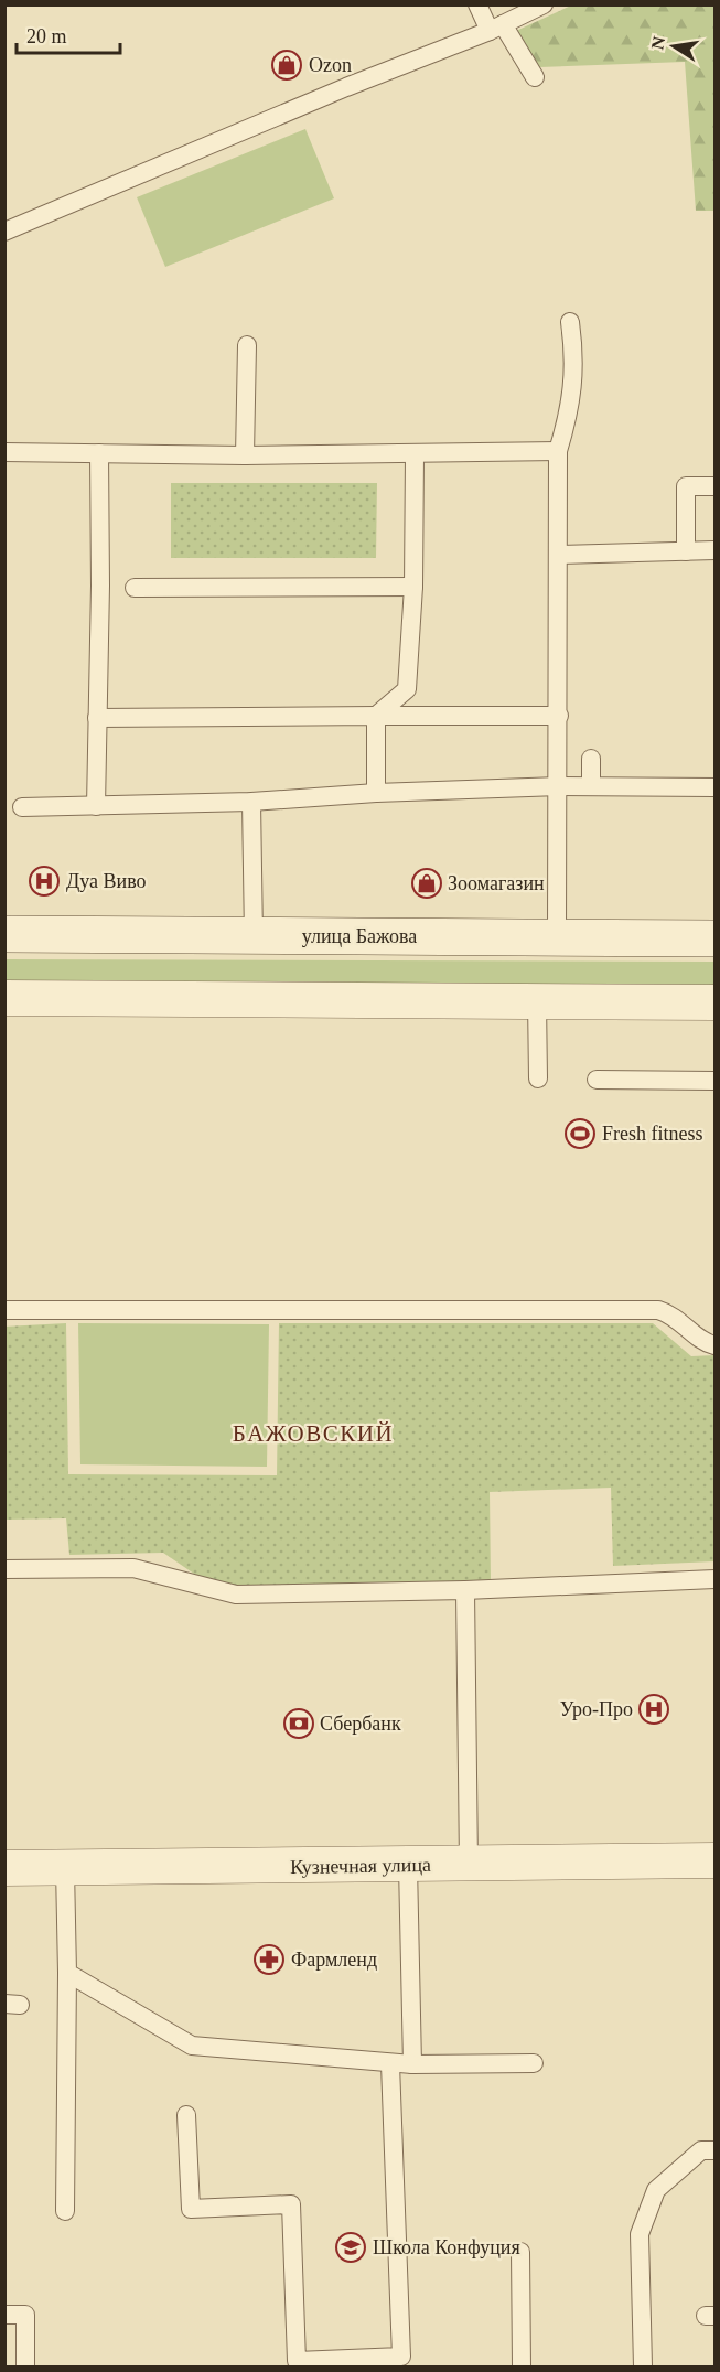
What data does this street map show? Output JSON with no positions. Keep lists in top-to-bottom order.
{
  "streets": {
    "street": ["улица Бажова", "Кузнечная улица"]
  },
  "districts": ["БАЖОВСКИЙ"],
  "places": {
    "shop": ["Ozon", "Зоомагазин"],
    "hospital": ["Дуа Виво", "Уро-Про"],
    "sports": ["Fresh fitness"],
    "bank": ["Сбербанк"],
    "pharmacy": ["Фармленд"],
    "school or university": ["Школа Конфуция"]
  },
  "scale_bar": "20 m",
  "north": "left"
}
